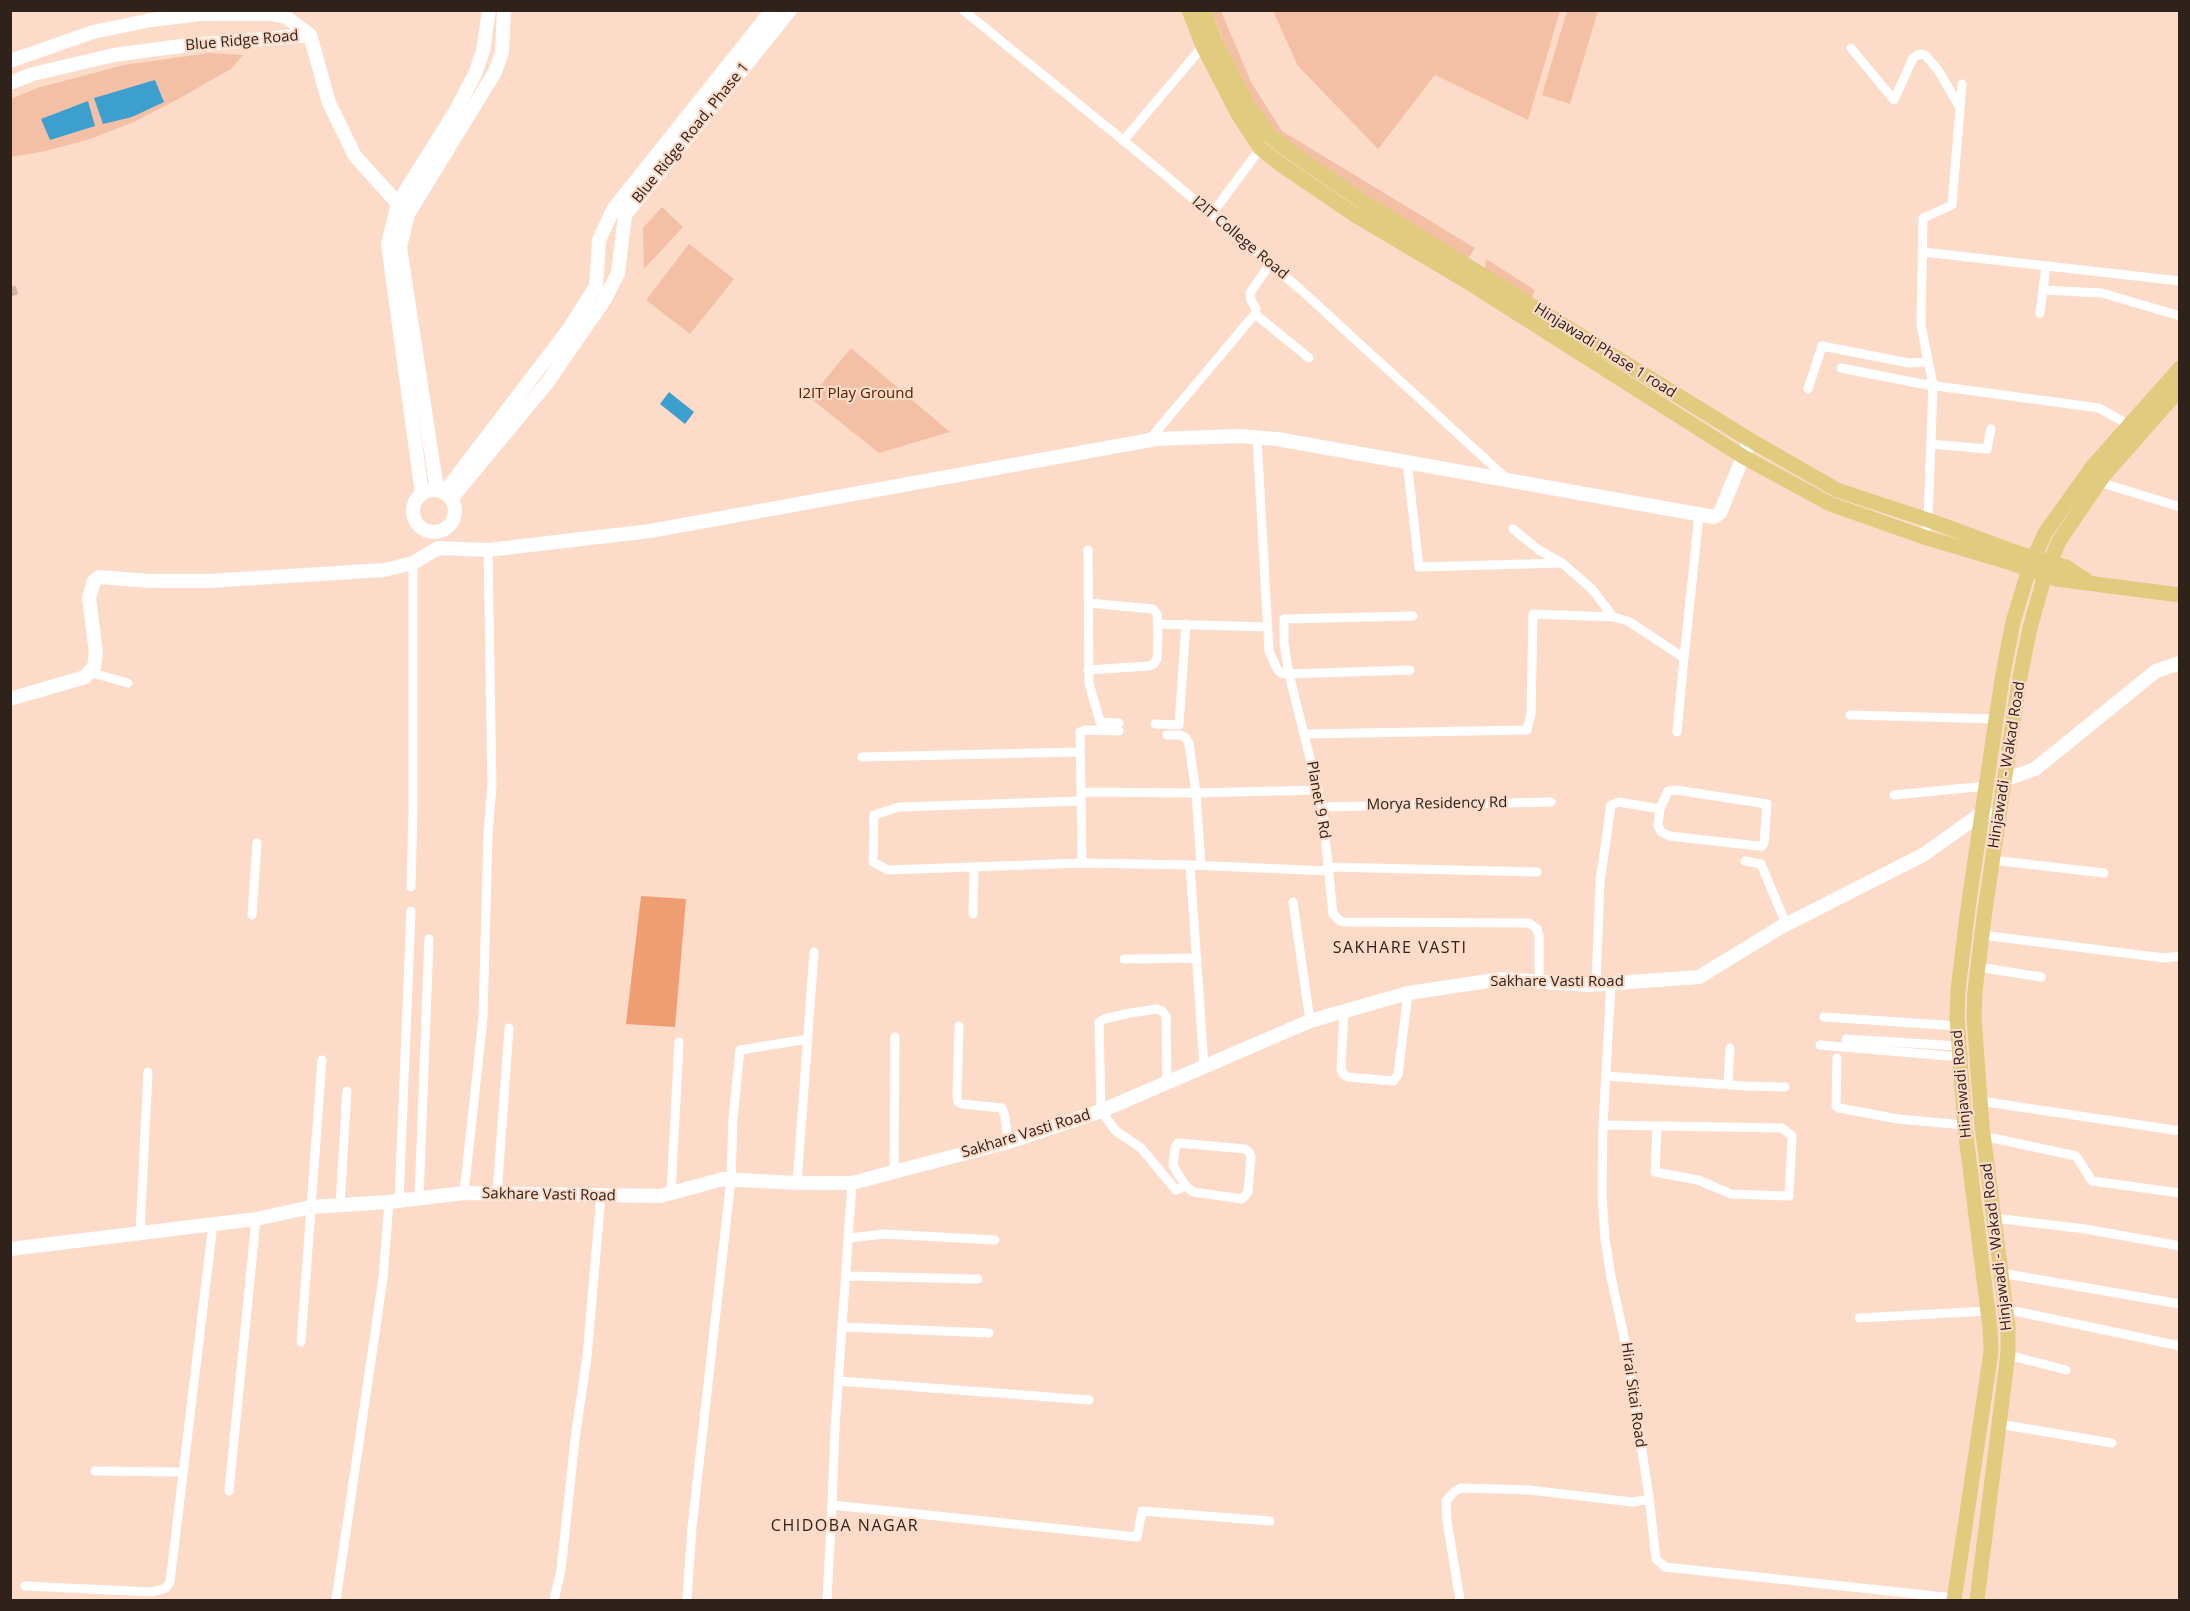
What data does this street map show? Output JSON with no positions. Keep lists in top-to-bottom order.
{
  "streets": {
    "main road": ["Hinjawadi Phase 1 road", "Hinjawadi - Wakad Road", "Hinjawadi Road"],
    "street": [
      "Blue Ridge Road",
      "Blue Ridge Road, Phase 1",
      "I2IT College Road",
      "Planet 9 Rd",
      "Morya Residency Rd",
      "Sakhare Vasti Road",
      "Hirai Sitai Road"
    ]
  },
  "crossings": [
    ["Hinjawadi Phase 1 road", "Hinjawadi - Wakad Road"],
    ["Hinjawadi Phase 1 road", "Hinjawadi Road"],
    ["Planet 9 Rd", "Morya Residency Rd"],
    ["Planet 9 Rd", "Sakhare Vasti Road"],
    ["Sakhare Vasti Road", "Hinjawadi Road"],
    ["Sakhare Vasti Road", "Hirai Sitai Road"],
    ["Hinjawadi Road", "Hirai Sitai Road"]
  ],
  "districts": ["SAKHARE VASTI", "CHIDOBA NAGAR"],
  "parks": ["I2IT Play Ground"]
}
